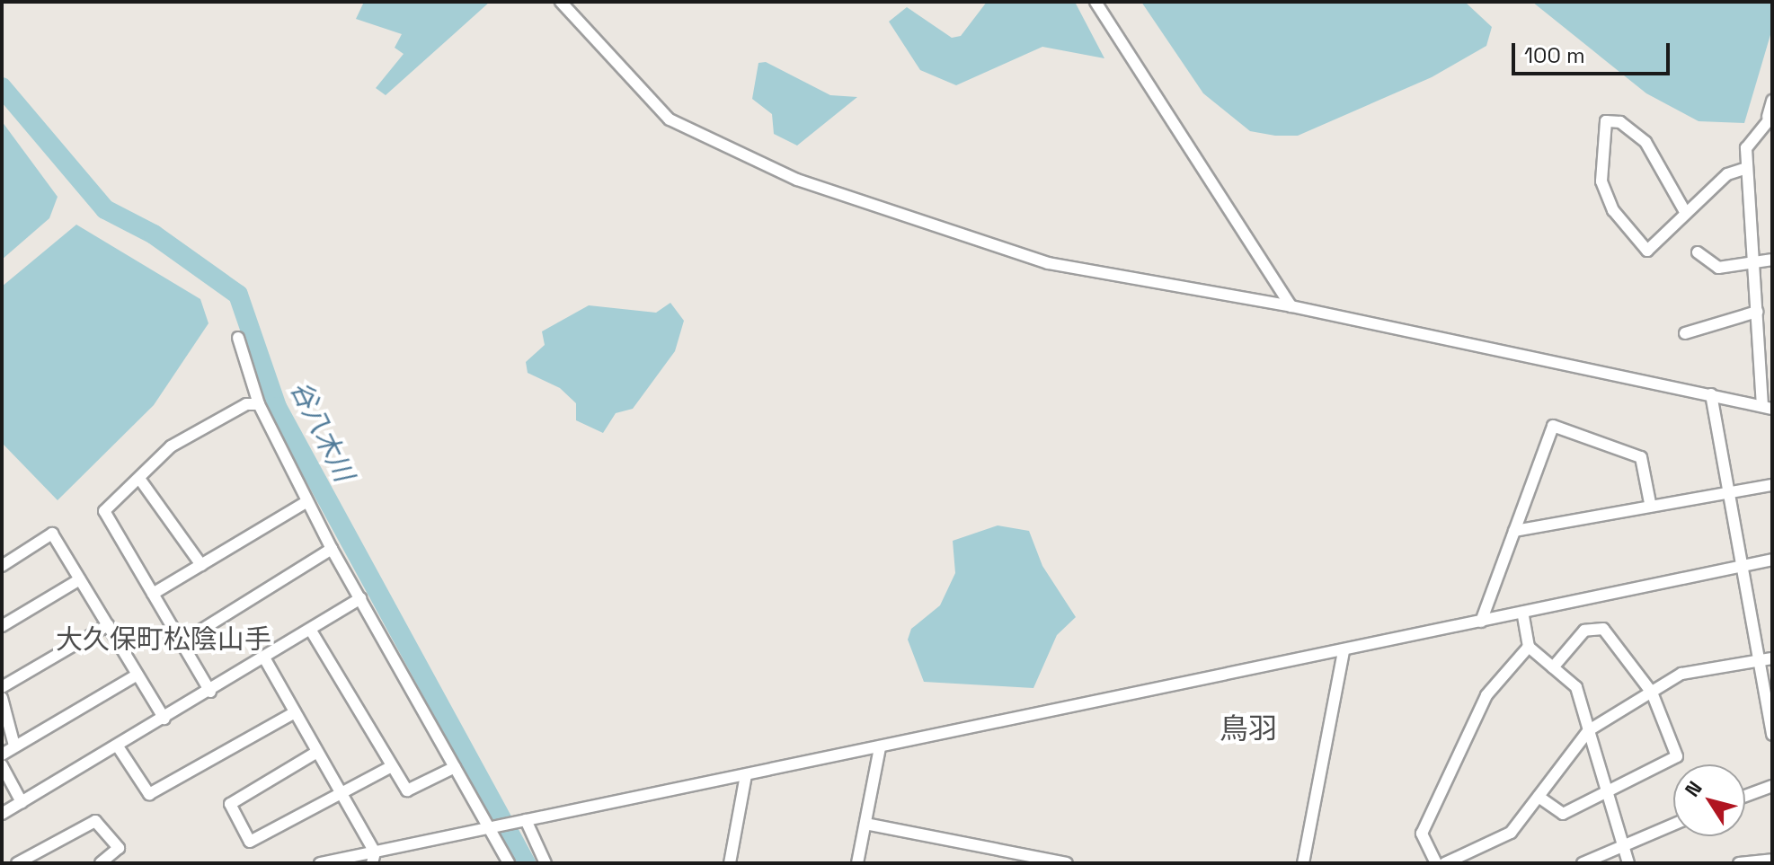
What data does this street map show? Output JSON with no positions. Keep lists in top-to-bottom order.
{
  "districts": ["大久保町松陰山手", "鳥羽"],
  "water": ["谷八木川"],
  "scale_bar": "100 m",
  "north": "top left"
}
